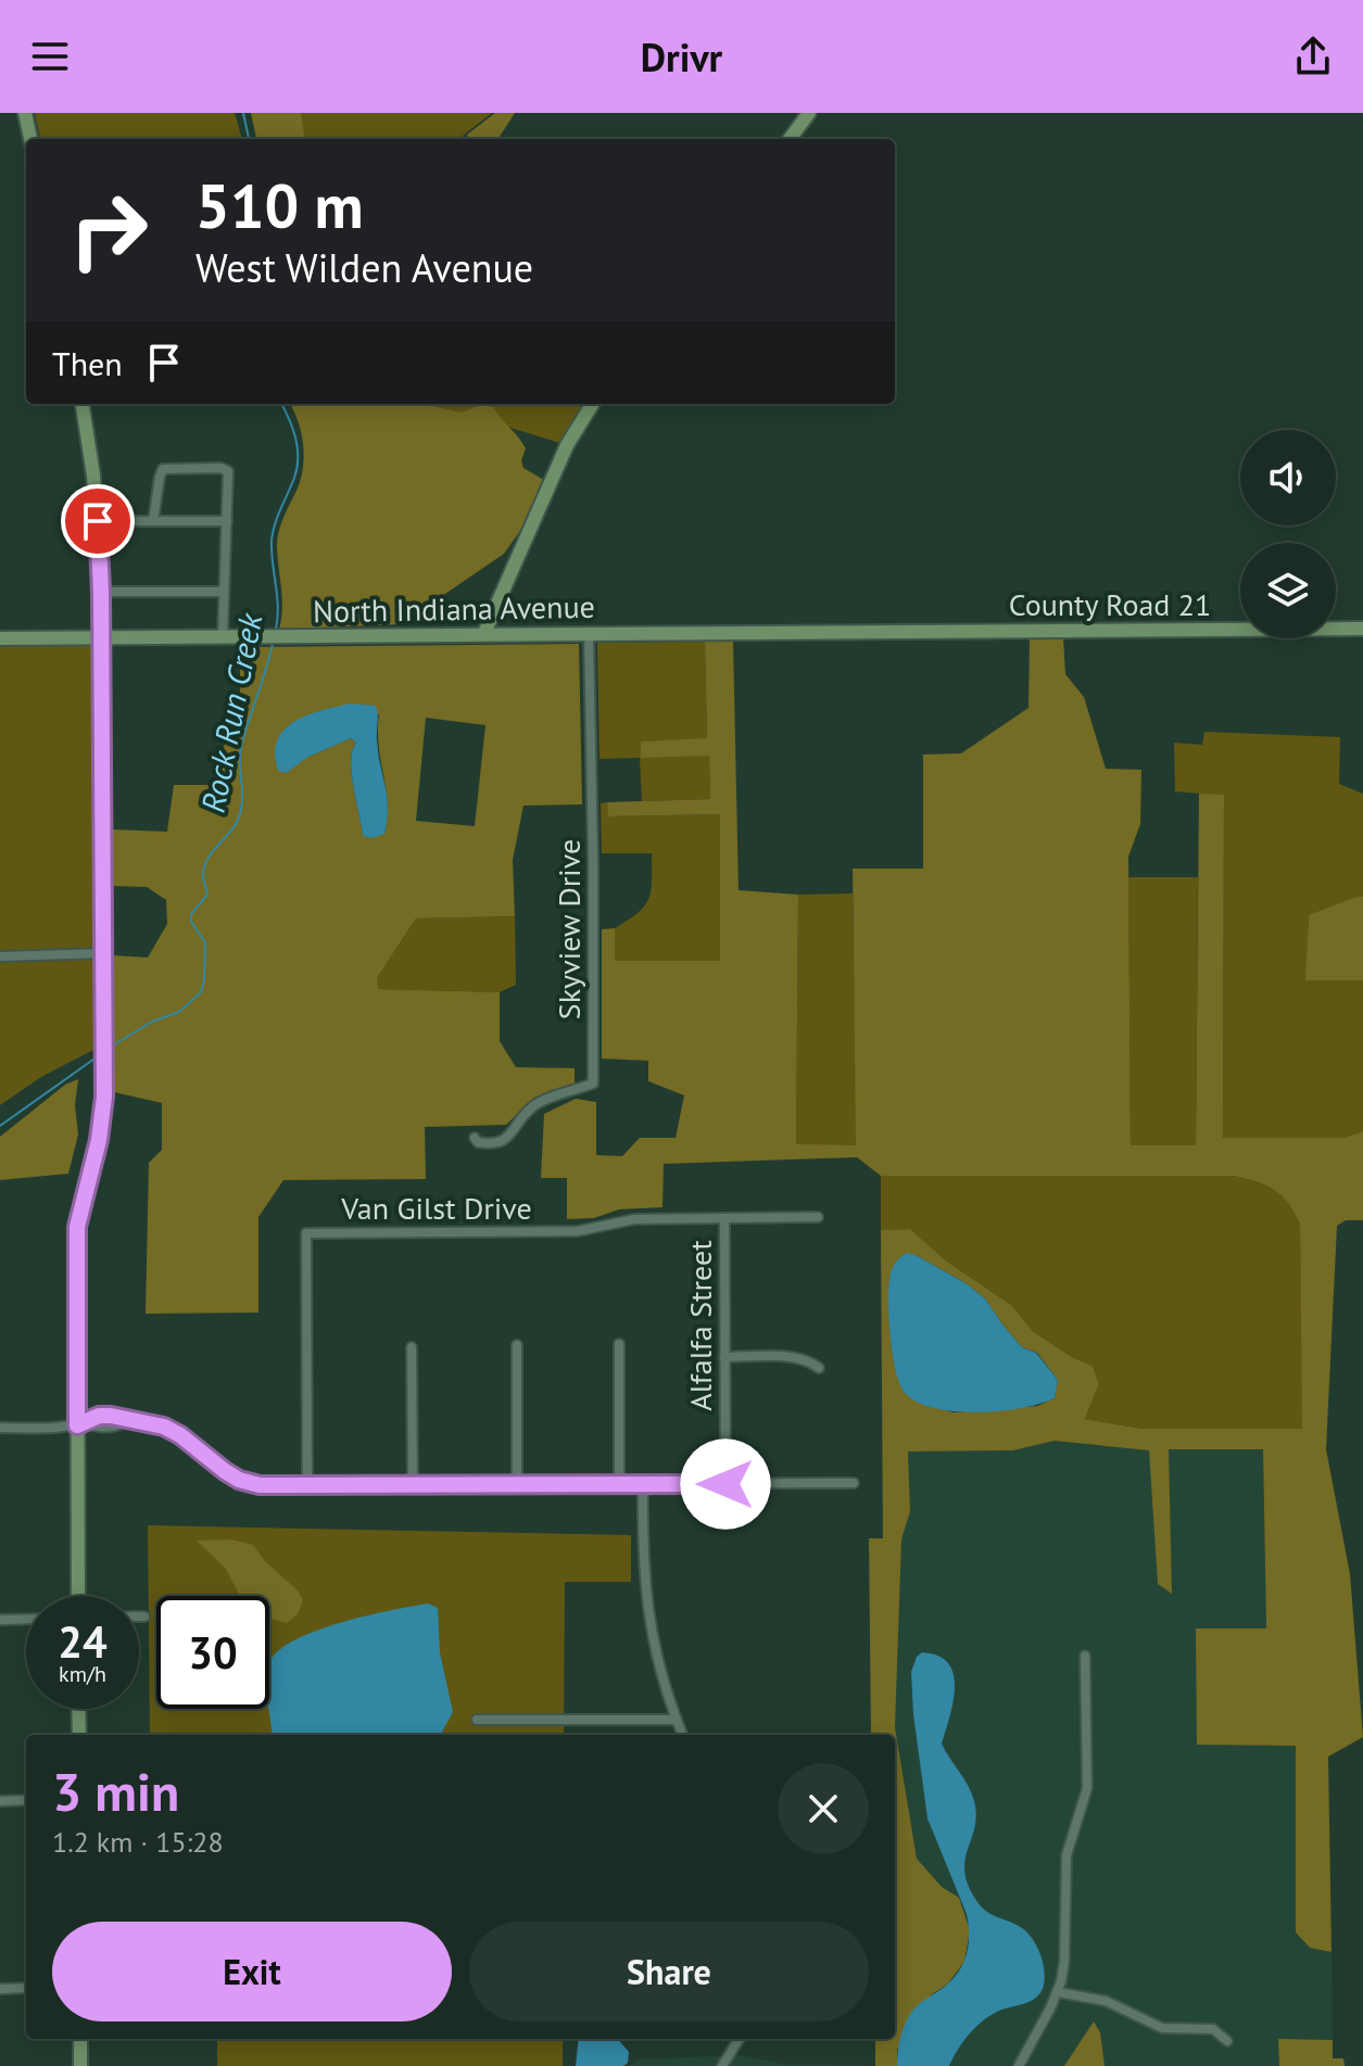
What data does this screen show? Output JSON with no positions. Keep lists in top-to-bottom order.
{
  "streets": {
    "street": [
      "County Road 21",
      "North Indiana Avenue",
      "Skyview Drive",
      "Van Gilst Drive",
      "Alfalfa Street"
    ]
  },
  "crossings": [
    ["County Road 21", "North Indiana Avenue"],
    ["North Indiana Avenue", "Skyview Drive"],
    ["Van Gilst Drive", "Alfalfa Street"]
  ],
  "water": ["Rock Run Creek"],
  "page": {
    "header": "Drivr",
    "turn": ["510 m", "West Wilden Avenue"],
    "then": "Then",
    "speed": "24 km/h",
    "limit": "30",
    "heading": ["3 min", "1.2 km · 15:28"],
    "buttons": ["Exit", "Share"]
  }
}
